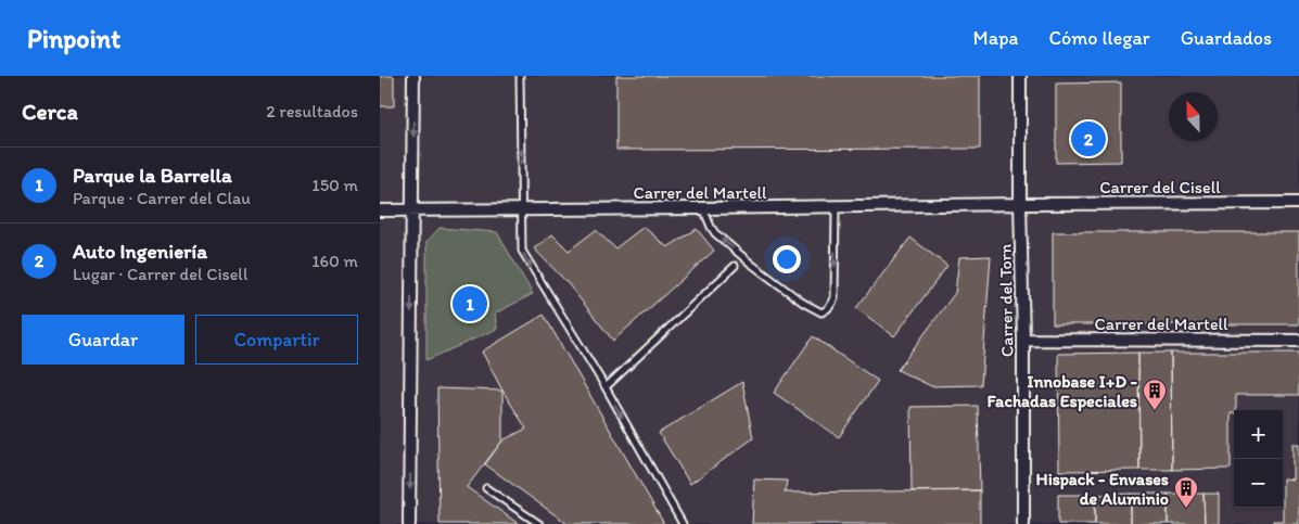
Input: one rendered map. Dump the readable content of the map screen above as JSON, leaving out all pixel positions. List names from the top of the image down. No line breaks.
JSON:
{"streets":{"street":["Carrer del Cisell","Carrer del Martell","Carrer del Torn"]},"crossings":[["Carrer del Cisell","Carrer del Martell"],["Carrer del Cisell","Carrer del Torn"],["Carrer del Martell","Carrer del Torn"]],"places":{"building":["Innobase I+D - Fachadas Especiales","Hispack - Envases de Aluminio"]},"north":"top","page":{"header":"Pinpoint","nav":["Mapa","Cómo llegar","Guardados"],"heading":["Cerca","2 resultados"],"pins":["2","1"],"list":[{"mark":"1","name":"Parque la Barrella","note":"Parque · Carrer del Clau","value":"150 m"},{"mark":"2","name":"Auto Ingeniería","note":"Lugar · Carrer del Cisell","value":"160 m"}],"buttons":["Guardar","Compartir"],"map_buttons":["+","−"]}}
